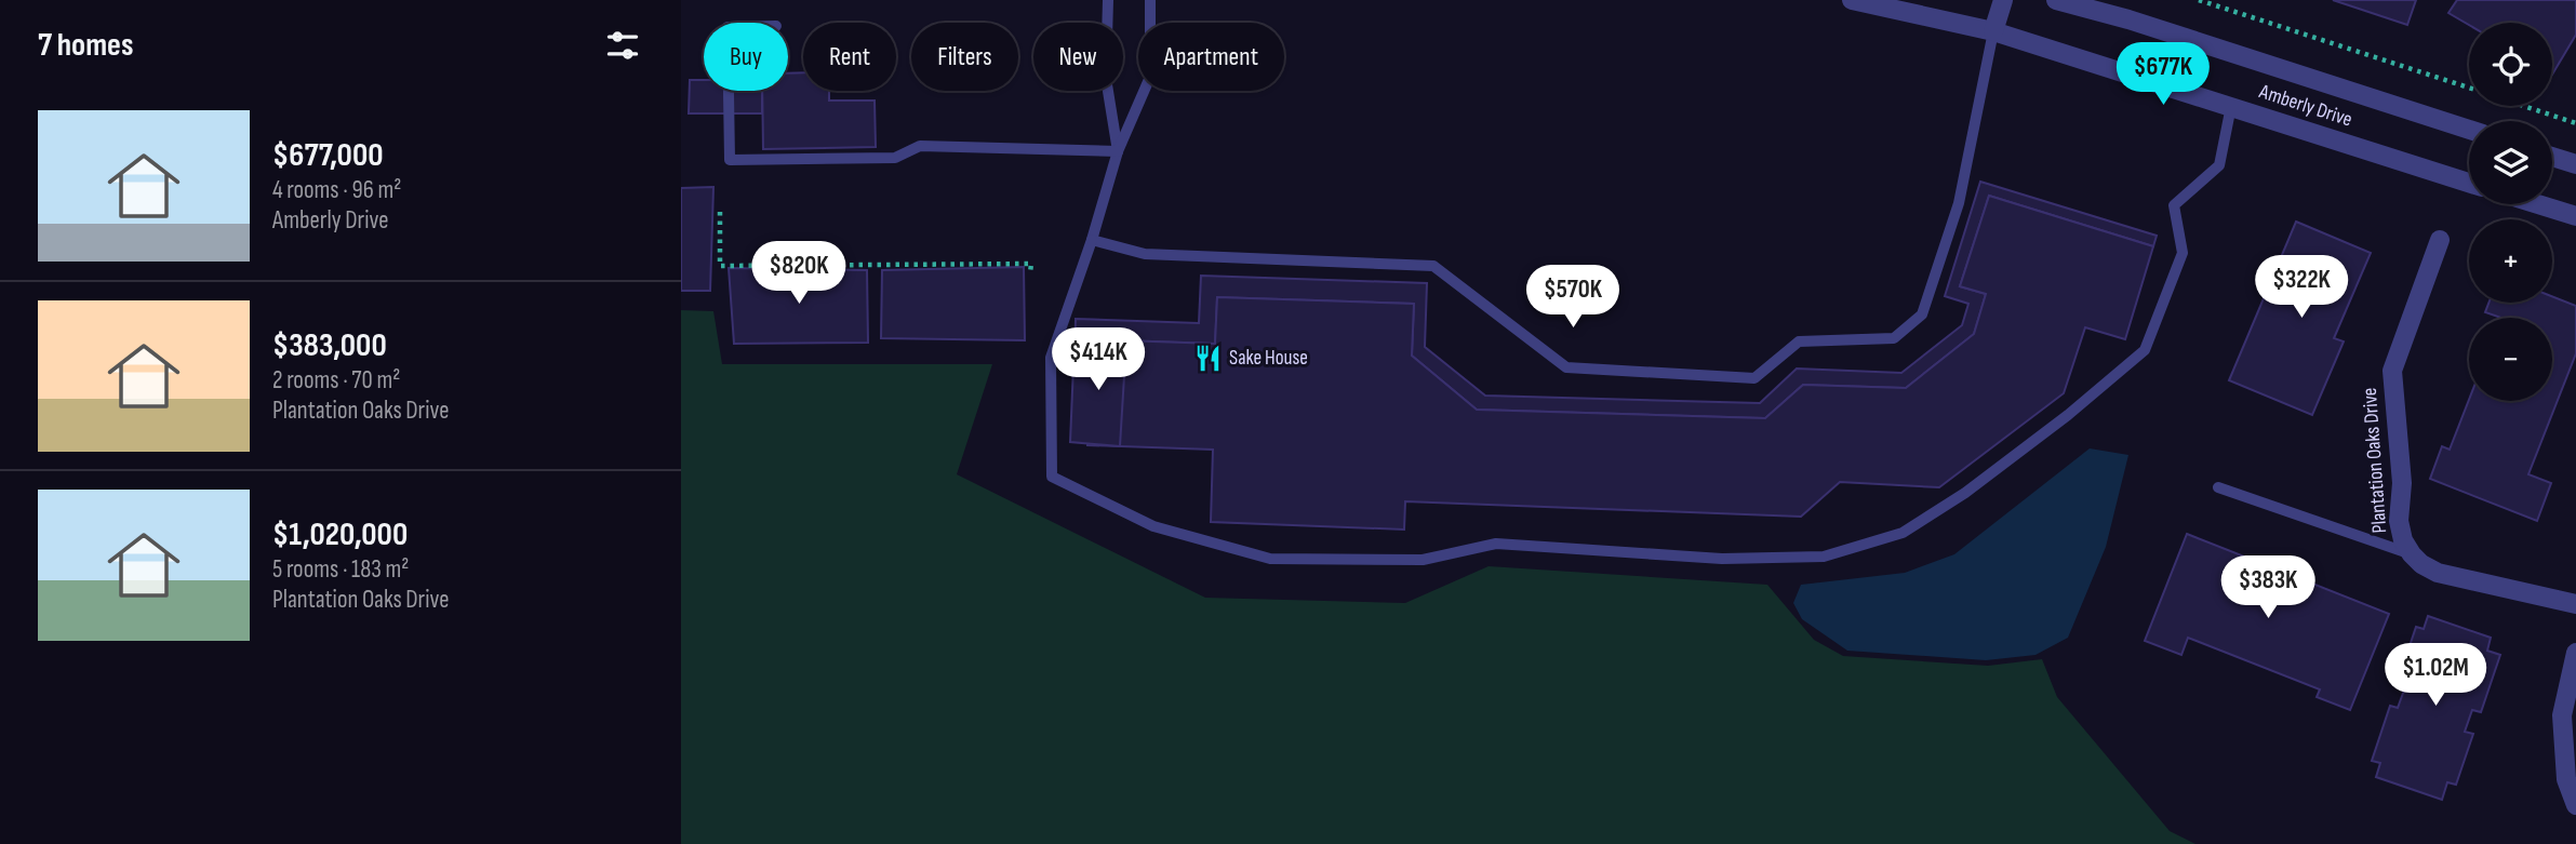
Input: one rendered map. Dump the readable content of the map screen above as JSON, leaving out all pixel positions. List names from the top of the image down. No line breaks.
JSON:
{"streets":{"street":["Amberly Drive","Plantation Oaks Drive"]},"places":{"restaurant":["Sake House"]},"page":{"heading":"7 homes","map_buttons":["+","−"],"chip":["Buy","Rent","Filters","New","Apartment"],"price":["$677K","$820K","$322K","$570K","$414K","$383K","$1.02M"],"list":[{"name":"$677,000","note":"4 rooms · 96 m² · Amberly Drive"},{"name":"$383,000","note":"2 rooms · 70 m² · Plantation Oaks Drive"},{"name":"$1,020,000","note":"5 rooms · 183 m² · Plantation Oaks Drive"}]}}
